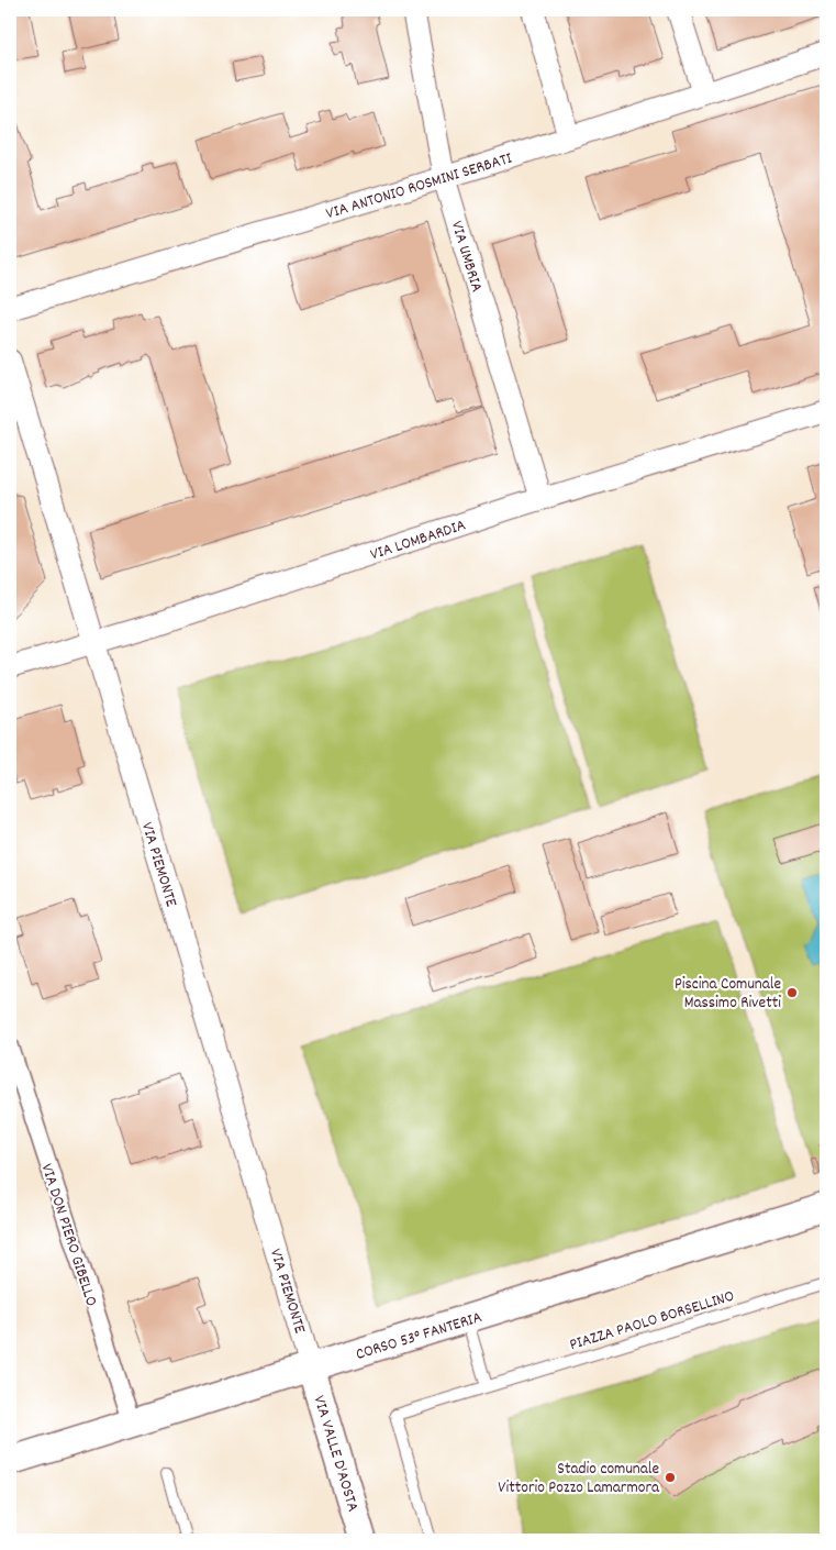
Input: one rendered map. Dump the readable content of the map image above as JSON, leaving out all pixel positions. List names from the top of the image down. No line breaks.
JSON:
{"streets":{"street":["VIA ANTONIO ROSMINI SERBATI","VIA UMBRIA","VIA LOMBARDIA","VIA PIEMONTE","VIA DON PIERO GIBELLO","CORSO 53° FANTERIA","VIA VALLE D'AOSTA"],"lane":["PIAZZA PAOLO BORSELLINO"]},"crossings":[["VIA ANTONIO ROSMINI SERBATI","VIA UMBRIA"],["VIA UMBRIA","VIA LOMBARDIA"],["VIA LOMBARDIA","VIA PIEMONTE"],["VIA PIEMONTE","CORSO 53° FANTERIA"],["VIA PIEMONTE","VIA VALLE D'AOSTA"],["VIA DON PIERO GIBELLO","CORSO 53° FANTERIA"],["CORSO 53° FANTERIA","VIA VALLE D'AOSTA"]],"places":["Piscina Comunale Massimo Rivetti","Stadio comunale Vittorio Pozzo Lamarmora"]}
